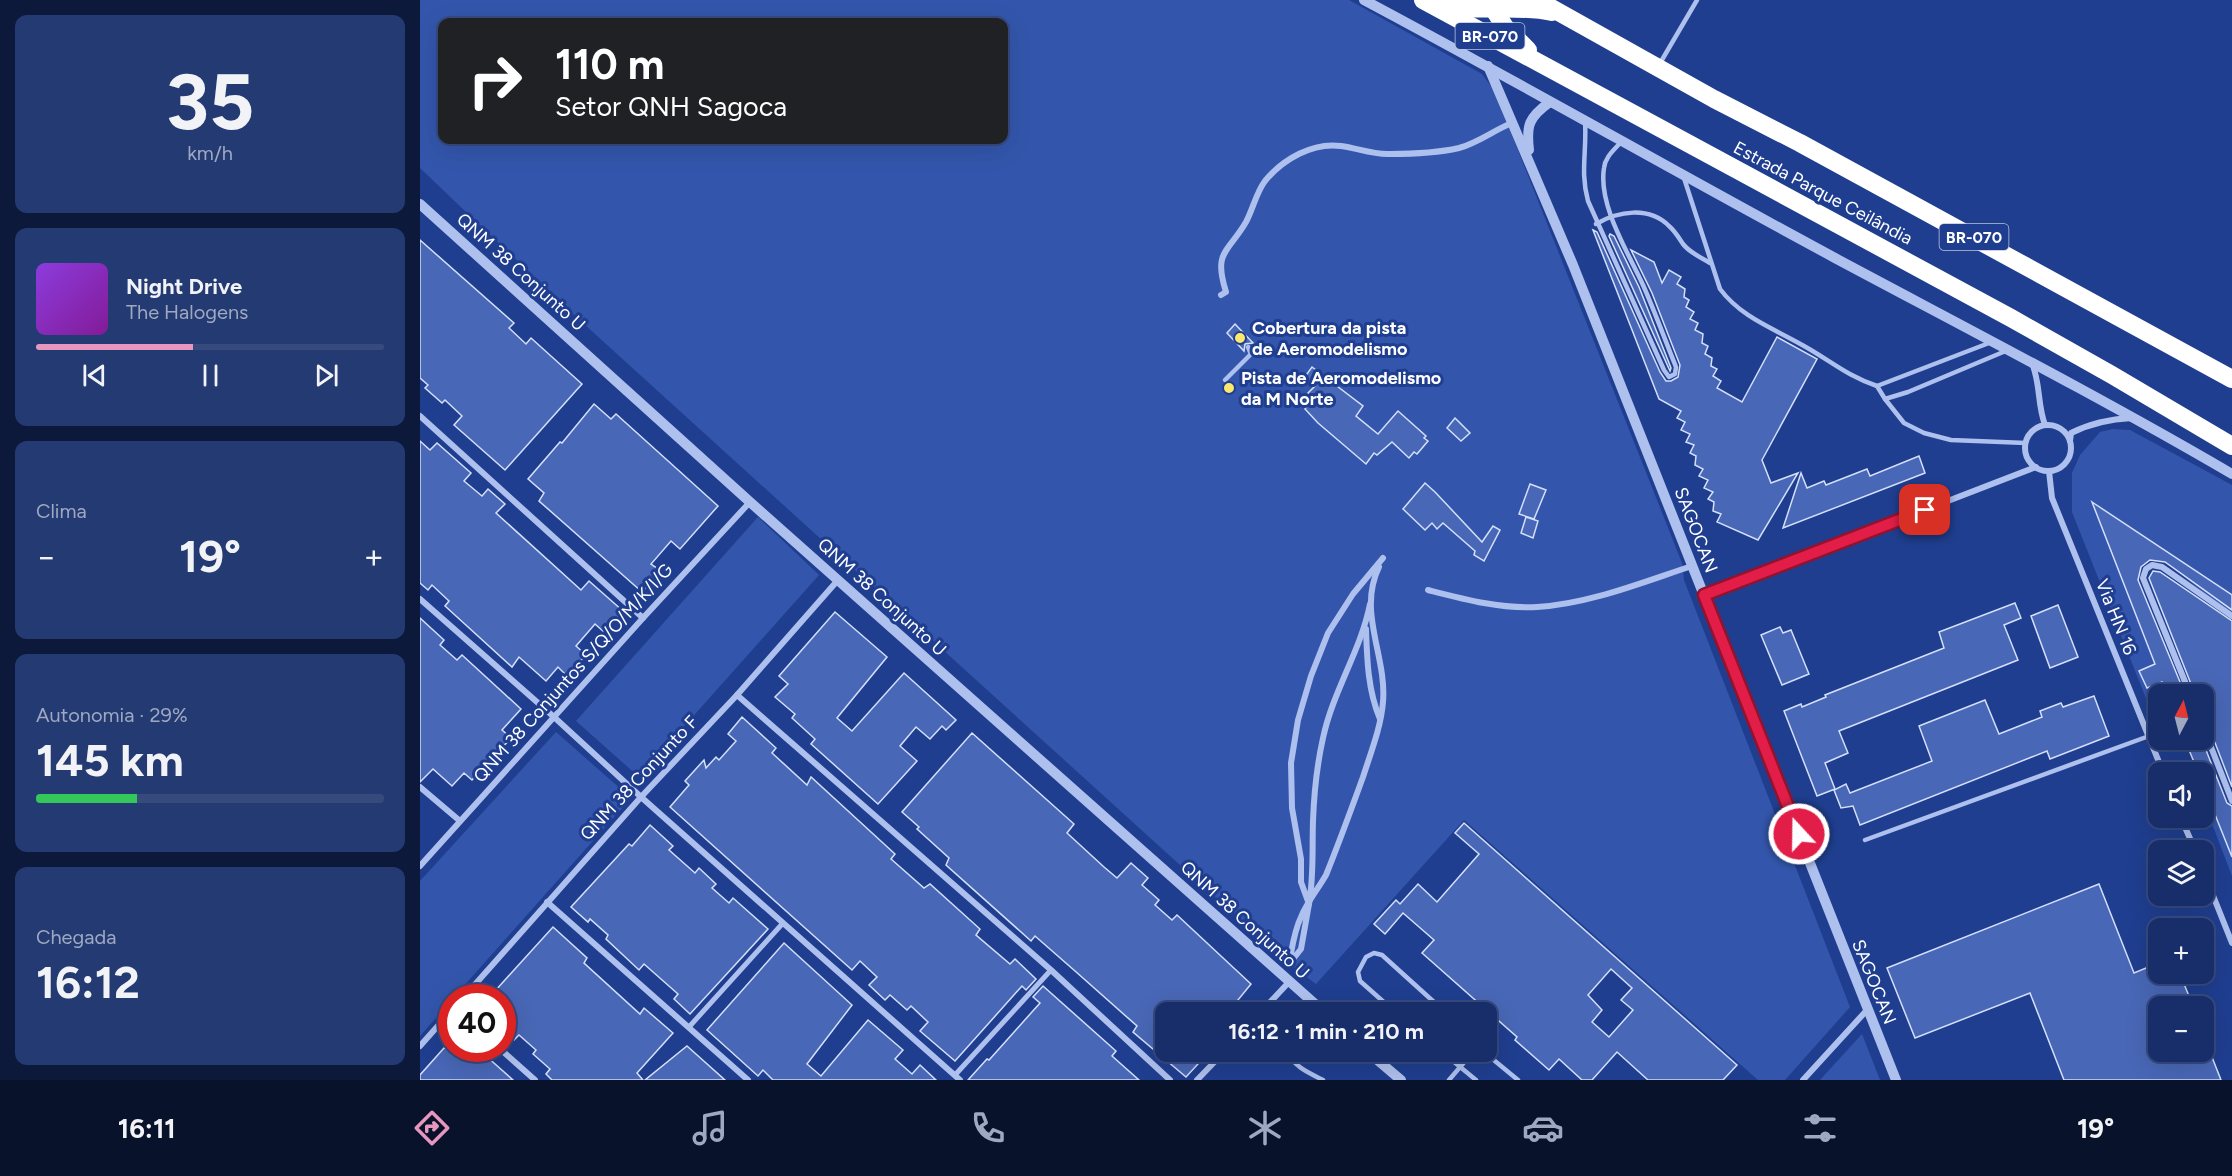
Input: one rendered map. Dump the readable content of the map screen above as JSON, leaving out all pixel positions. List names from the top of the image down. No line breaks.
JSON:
{"streets":{"highway":["BR-070","Estrada Parque Ceilândia"],"street":["QNM 38 Conjunto U","SAGOCAN","Via HN 16","QNM 38 Conjuntos S/Q/O/M/K/I/G","QNM 38 Conjunto F"]},"crossings":[["QNM 38 Conjunto U","QNM 38 Conjuntos S/Q/O/M/K/I/G"],["QNM 38 Conjunto U","QNM 38 Conjunto F"]],"places":["Cobertura da pista de Aeromodelismo","Pista de Aeromodelismo da M Norte"],"north":"top","page":{"tile":[["35","km/h"],"Clima",["Autonomia · 29%","145 km"],["Chegada","16:12"]],"turn":["110 m","Setor QNH Sagoca"],"song":["Night Drive","The Halogens"],"heat":["−","19°","+"],"map_buttons":["+","−"],"limit":"40","trip":"16:12 · 1 min · 210 m","tabs":["16:11","19°"]}}
